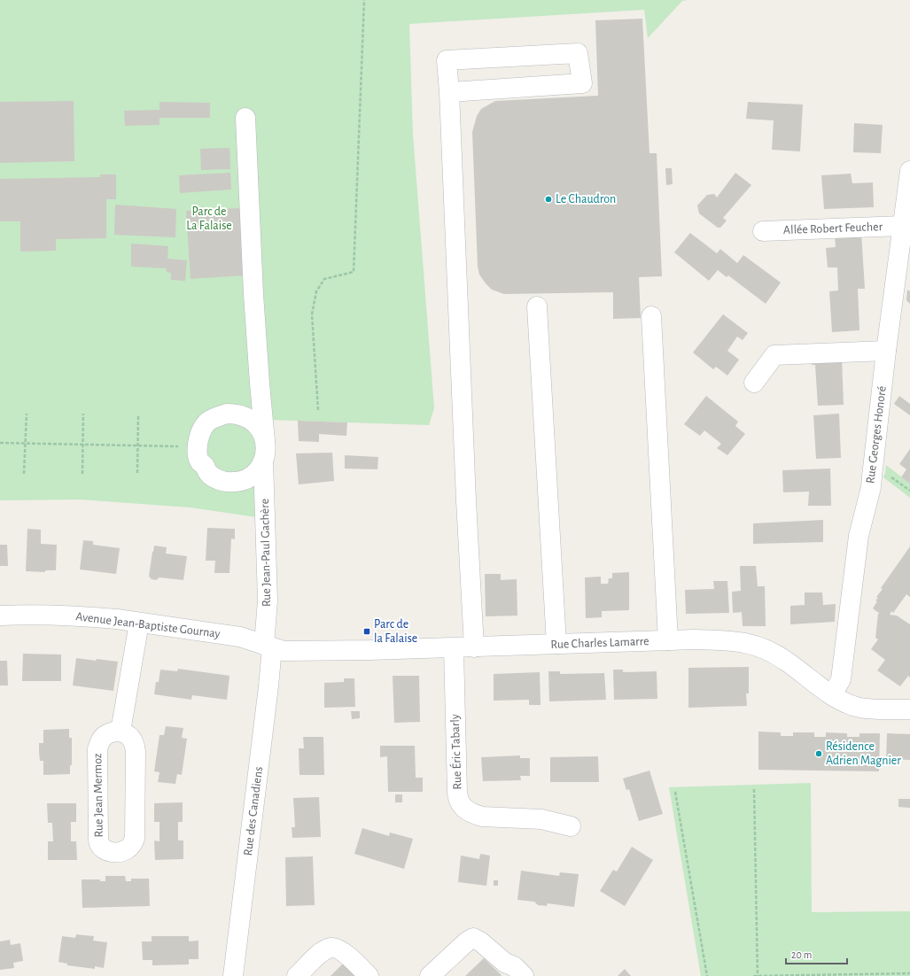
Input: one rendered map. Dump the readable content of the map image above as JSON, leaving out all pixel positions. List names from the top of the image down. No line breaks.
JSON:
{"streets":{"street":["Allée Robert Feucher","Rue Georges Honoré","Rue Jean-Paul Gachère","Avenue Jean-Baptiste Gournay","Rue Charles Lamarre","Rue Éric Tabarly","Rue Jean Mermoz","Rue des Canadiens"]},"crossings":[["Allée Robert Feucher","Rue Georges Honoré"],["Rue Georges Honoré","Rue Charles Lamarre"],["Rue Jean-Paul Gachère","Avenue Jean-Baptiste Gournay"],["Rue Jean-Paul Gachère","Rue Charles Lamarre"],["Rue Jean-Paul Gachère","Rue des Canadiens"],["Avenue Jean-Baptiste Gournay","Rue Charles Lamarre"],["Avenue Jean-Baptiste Gournay","Rue des Canadiens"],["Rue Charles Lamarre","Rue Éric Tabarly"],["Rue Charles Lamarre","Rue des Canadiens"]],"parks":["Parc de La Falaise"],"places":{"other":["Le Chaudron","Résidence Adrien Magnier"],"transit":["Parc de la Falaise"]},"scale_bar":"20 m"}
